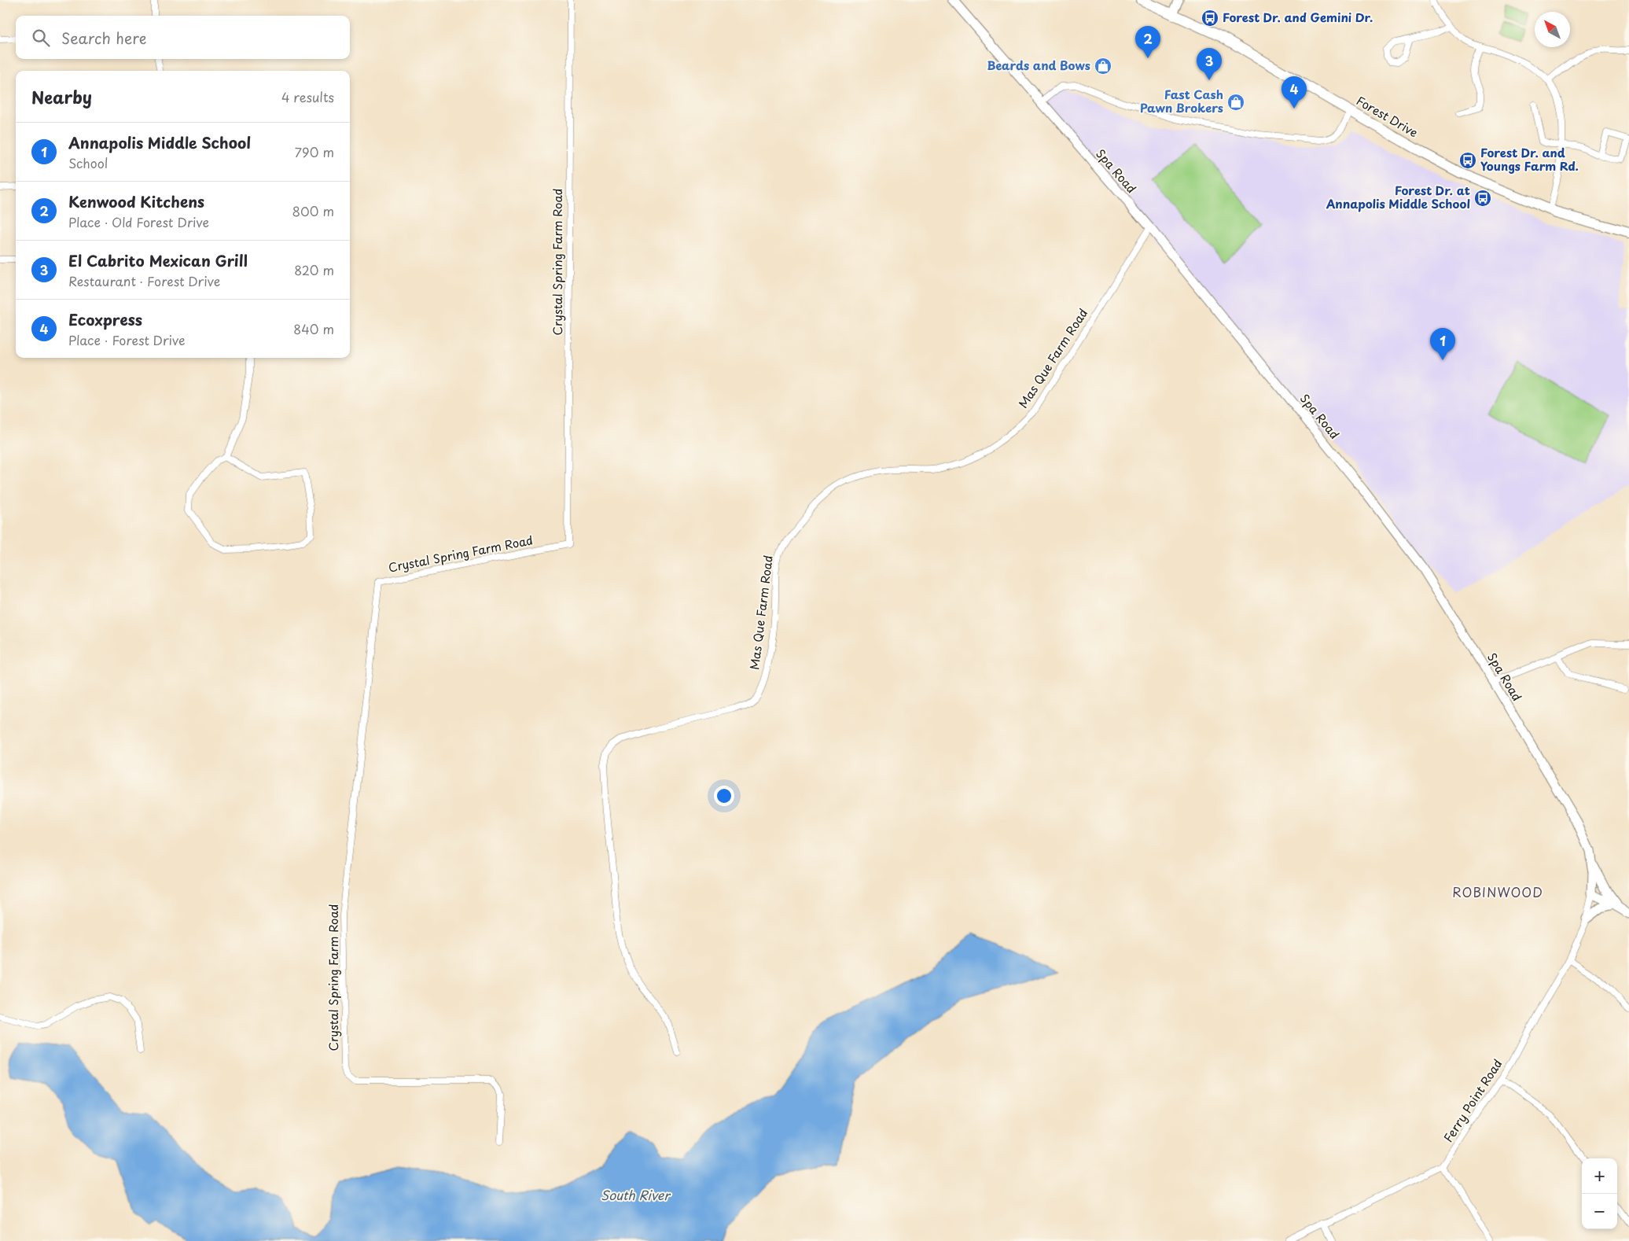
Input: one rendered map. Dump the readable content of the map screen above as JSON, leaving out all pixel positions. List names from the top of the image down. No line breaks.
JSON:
{"streets":{"main road":["Forest Drive"],"street":["Spa Road","Crystal Spring Farm Road","Mas Que Farm Road","Ferry Point Road"]},"crossings":[["Spa Road","Mas Que Farm Road"],["Spa Road","Ferry Point Road"]],"districts":["ROBINWOOD"],"water":["South River"],"places":{"bus stop":["Forest Dr. and Gemini Dr.","Forest Dr. and Youngs Farm Rd.","Forest Dr. at Annapolis Middle School"],"shop":["Beards and Bows","Fast Cash Pawn Brokers"]},"north":"top left","page":{"search":"Search here","pins":["2","3","4","1"],"heading":["Nearby","4 results"],"list":[{"mark":"1","name":"Annapolis Middle School","note":"School","value":"790 m"},{"mark":"2","name":"Kenwood Kitchens","note":"Place · Old Forest Drive","value":"800 m"},{"mark":"3","name":"El Cabrito Mexican Grill","note":"Restaurant · Forest Drive","value":"820 m"},{"mark":"4","name":"Ecoxpress","note":"Place · Forest Drive","value":"840 m"}],"map_buttons":["+","−"]}}
